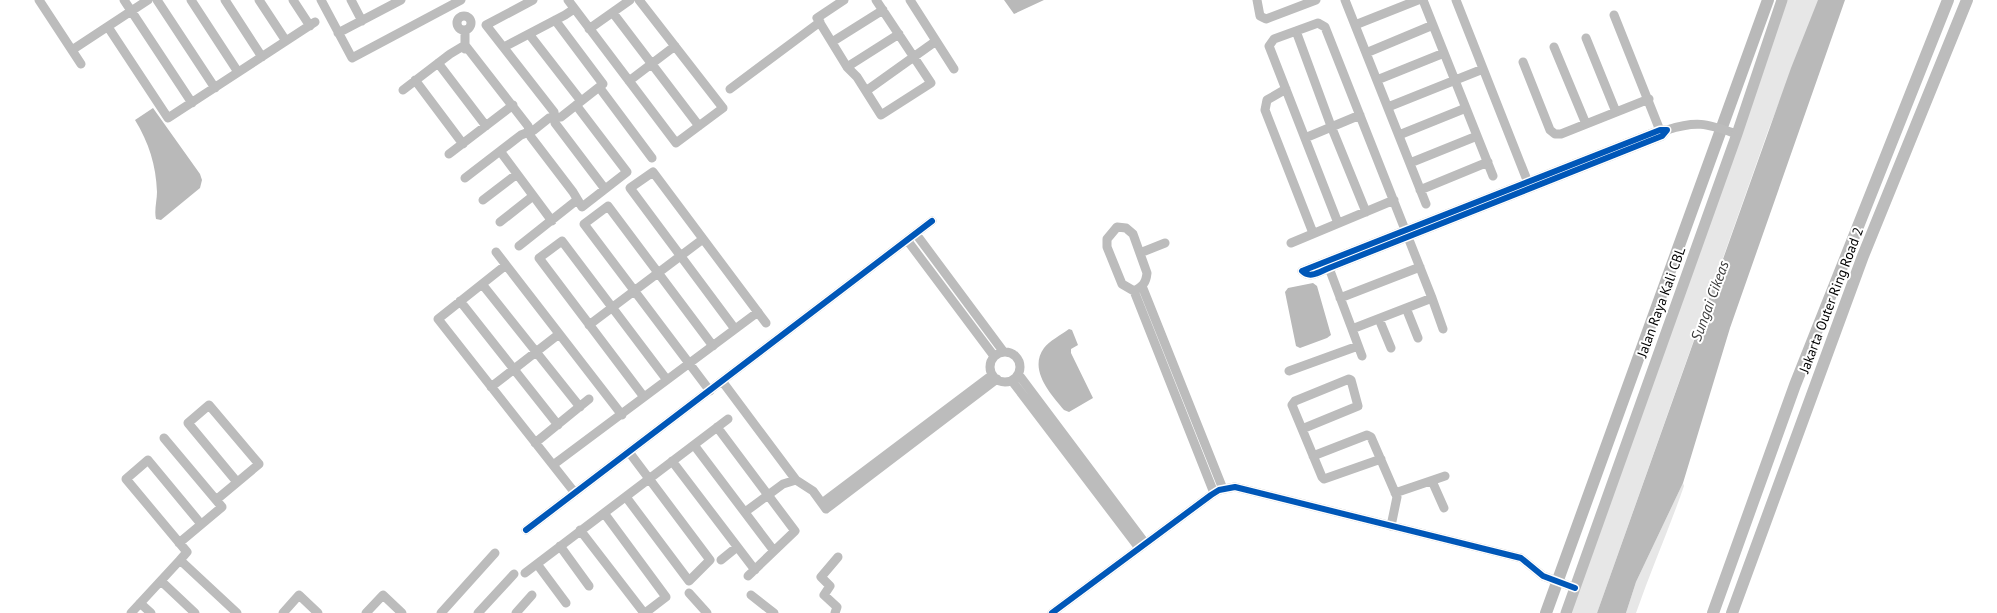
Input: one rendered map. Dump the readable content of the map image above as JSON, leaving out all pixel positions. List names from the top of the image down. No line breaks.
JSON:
{"streets":{"highway":["Jakarta Outer Ring Road 2"],"main road":["Jalan Raya Kali CBL"]},"water":["Sungai Cikeas"]}
